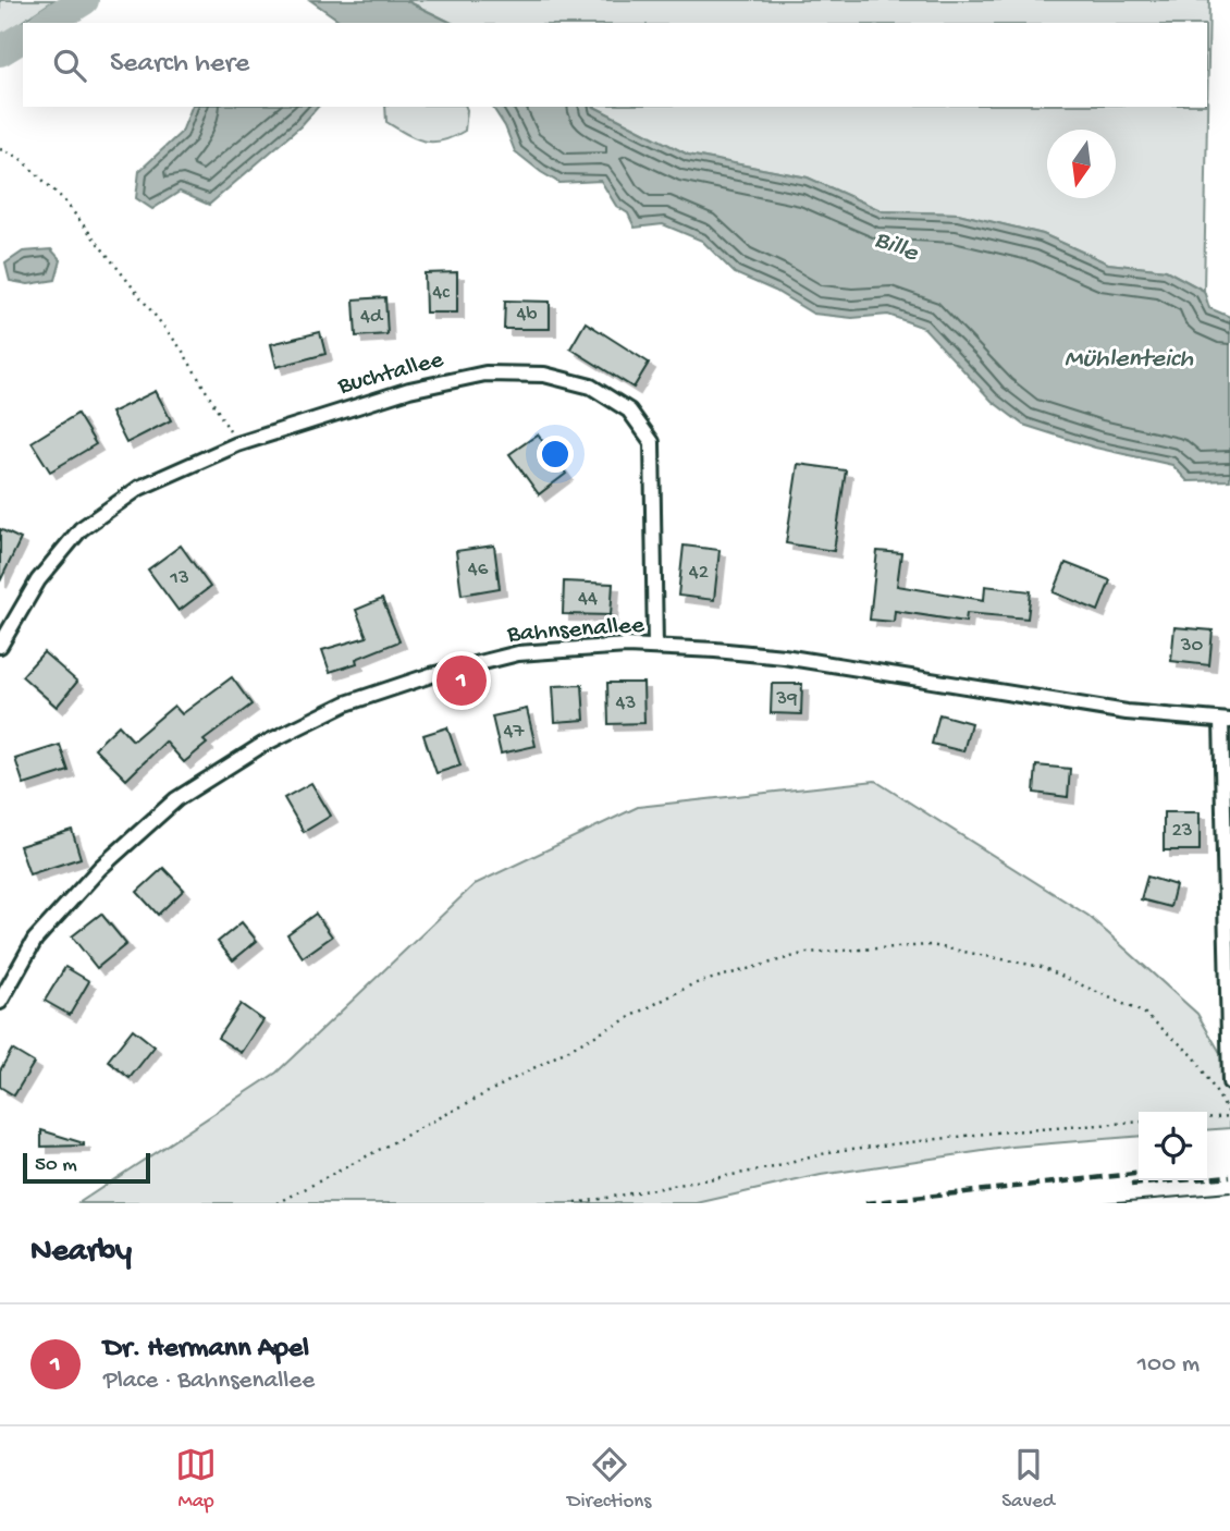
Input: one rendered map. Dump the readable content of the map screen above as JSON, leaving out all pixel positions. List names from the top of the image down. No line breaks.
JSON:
{"streets":{"street":["Buchtallee","Bahnsenallee"]},"crossings":[["Buchtallee","Bahnsenallee"]],"water":["Bille","Mühlenteich"],"house_numbers":["4c","4b","4d","46","42","13","44","30","39","43","47","23"],"scale_bar":"50 m","north":"bottom","page":{"search":"Search here","pins":"1","scale":"50 m","heading":"Nearby","list":[{"mark":"1","name":"Dr. Hermann Apel","note":"Place · Bahnsenallee","value":"100 m"}],"nav":["Map","Directions","Saved"]}}
